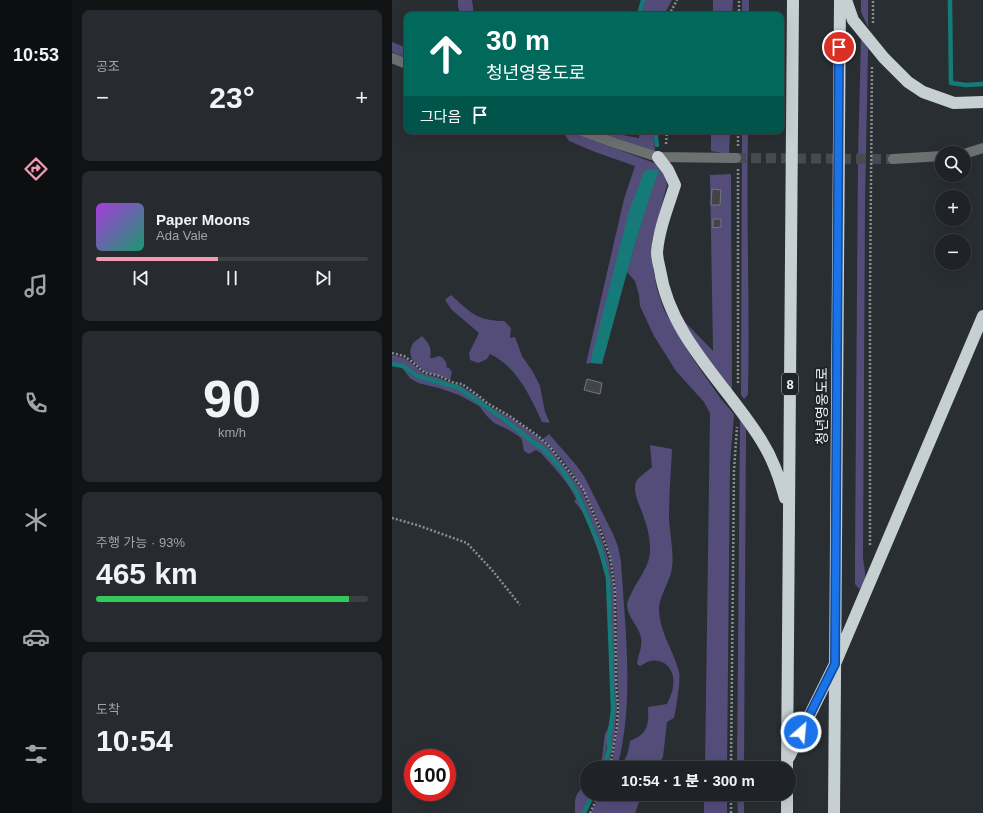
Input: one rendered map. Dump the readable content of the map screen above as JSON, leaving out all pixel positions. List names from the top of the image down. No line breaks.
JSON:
{"streets":{"highway":["8","청년영웅도로"]},"page":{"tabs":"10:53","tile":["공조",["90","km/h"],["주행 가능 · 93%","465 km"],["도착","10:54"]],"turn":["30 m","청년영웅도로"],"heat":["−","23°","+"],"then":"그다음","map_buttons":["+","−"],"song":["Paper Moons","Ada Vale"],"limit":"100","trip":"10:54 · 1 분 · 300 m"}}
